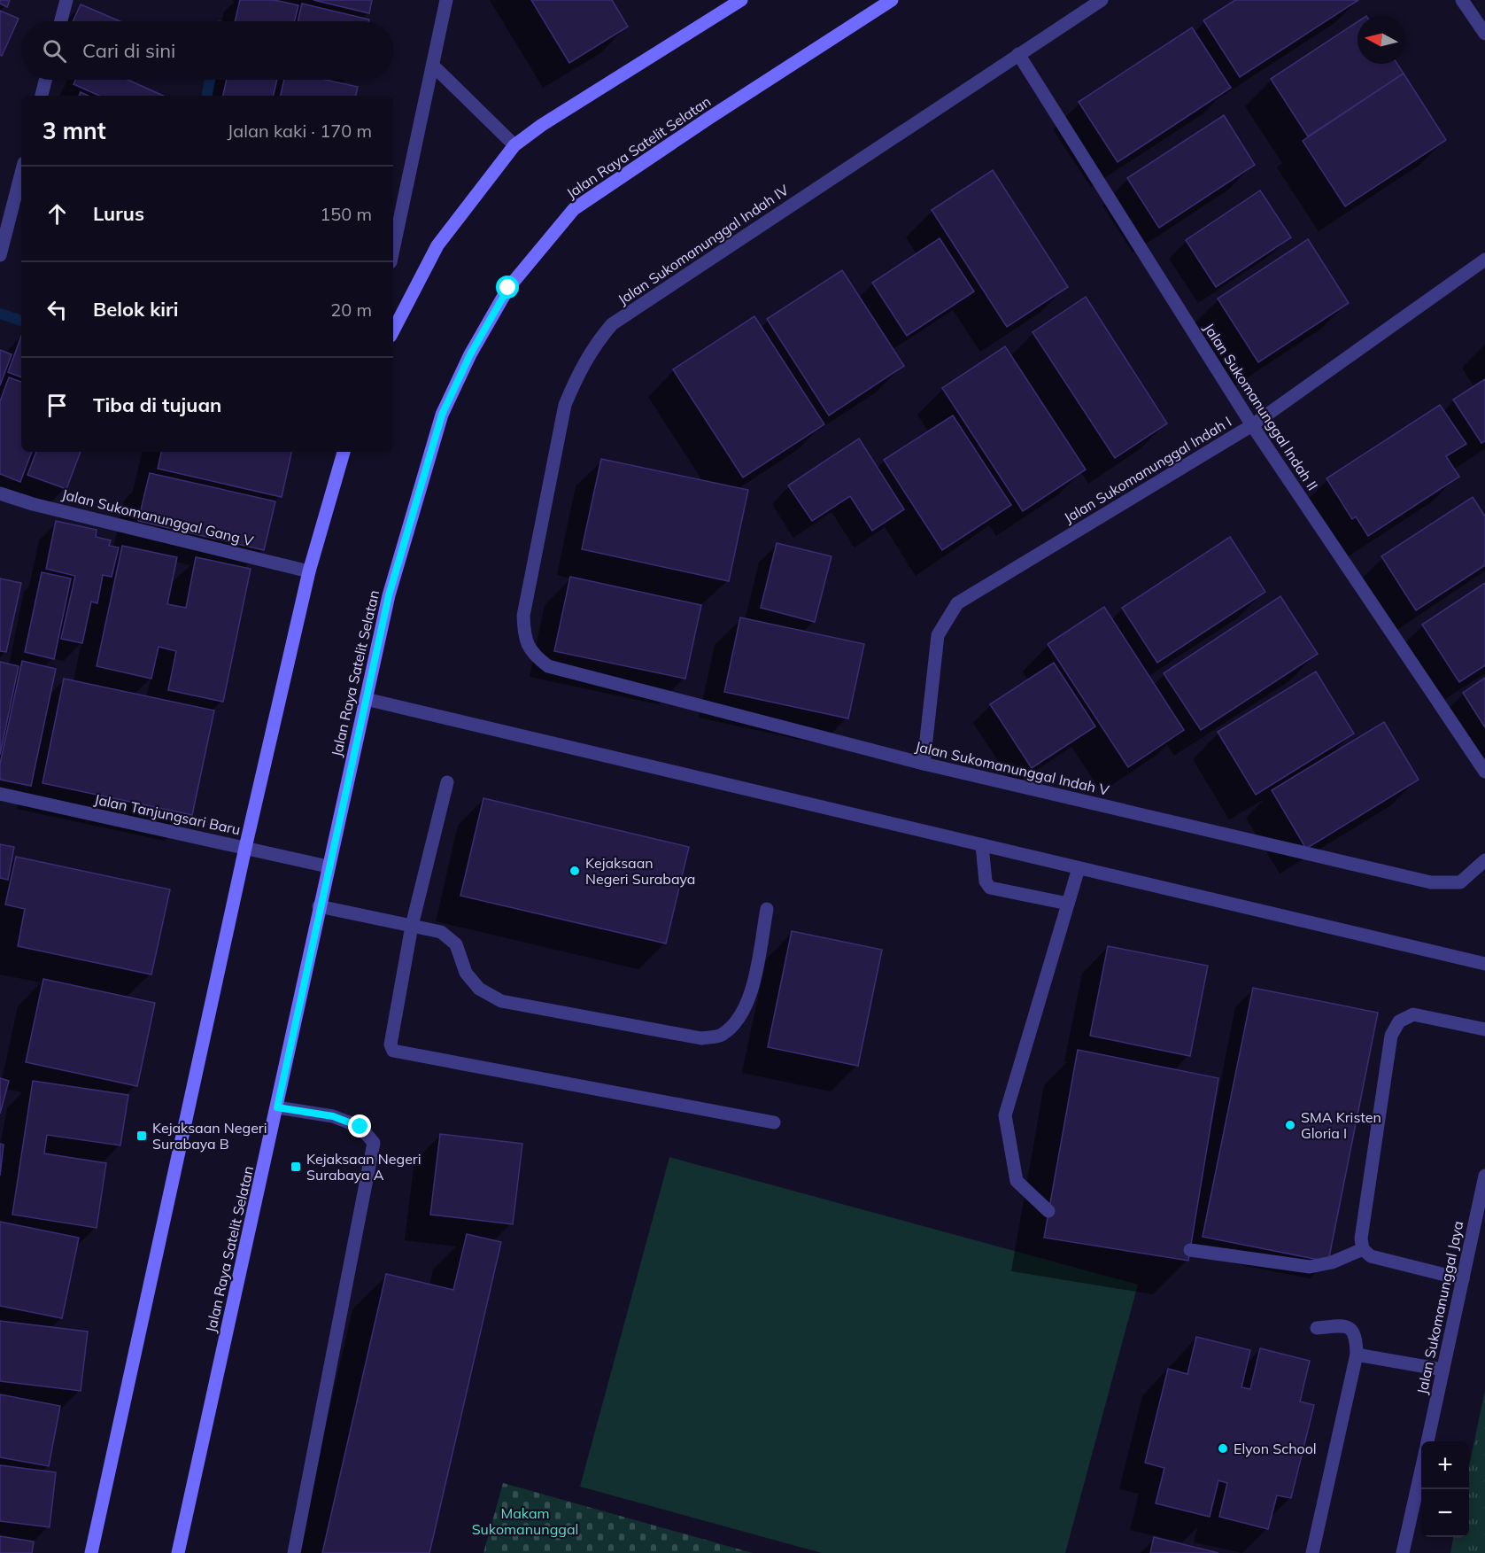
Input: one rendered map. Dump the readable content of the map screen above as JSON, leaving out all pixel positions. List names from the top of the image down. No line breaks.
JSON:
{"streets":{"main road":["Jalan Raya Satelit Selatan"],"street":["Jalan Sukomanunggal Indah IV","Jalan Sukomanunggal Indah II","Jalan Sukomanunggal Indah I","Jalan Sukomanunggal Gang V","Jalan Sukomanunggal Indah V","Jalan Tanjungsari Baru","Jalan Sukomanunggal Jaya"]},"crossings":[["Jalan Raya Satelit Selatan","Jalan Tanjungsari Baru"],["Jalan Sukomanunggal Indah IV","Jalan Sukomanunggal Indah II"],["Jalan Sukomanunggal Indah IV","Jalan Sukomanunggal Indah V"],["Jalan Sukomanunggal Indah II","Jalan Sukomanunggal Indah I"],["Jalan Sukomanunggal Indah I","Jalan Sukomanunggal Indah V"]],"parks":["Makam Sukomanunggal"],"places":{"other":["Kejaksaan Negeri Surabaya","SMA Kristen Gloria I","Elyon School"],"transit":["Kejaksaan Negeri Surabaya B","Kejaksaan Negeri Surabaya A"]},"north":"left","page":{"search":"Cari di sini","heading":["3 mnt","Jalan kaki · 170 m"],"list":[["Lurus","150 m"],["Belok kiri","20 m"],"Tiba di tujuan"],"map_buttons":["+","−"]}}
